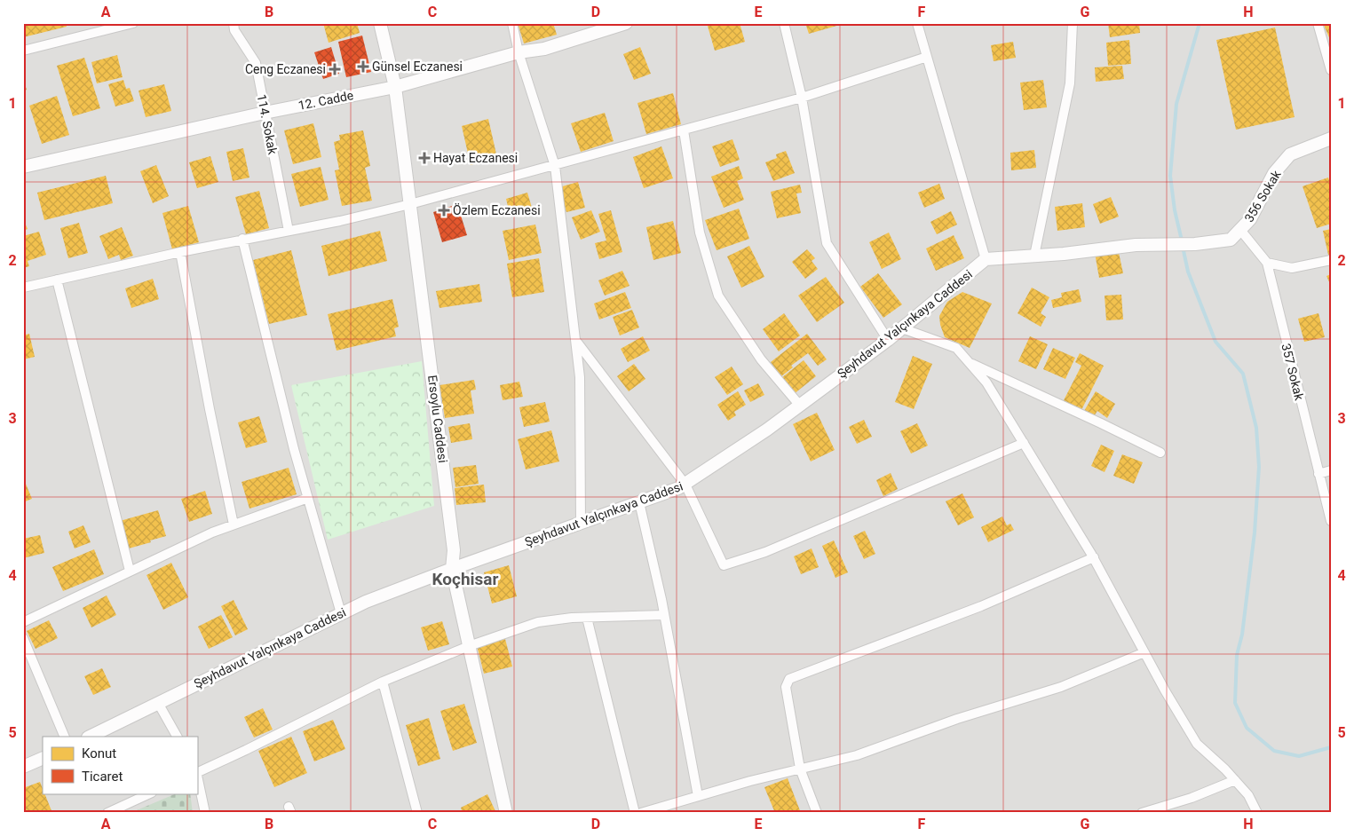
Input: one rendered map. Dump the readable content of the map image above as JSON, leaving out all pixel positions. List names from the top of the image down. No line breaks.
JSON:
{"streets":{"street":["12. Cadde","114. Sokak","356 Sokak","Şeyhdavut Yalçınkaya Caddesi","357 Sokak","Ersoylu Caddesi"]},"crossings":[["12. Cadde","114. Sokak"],["12. Cadde","Ersoylu Caddesi"],["356 Sokak","357 Sokak"],["Şeyhdavut Yalçınkaya Caddesi","Ersoylu Caddesi"]],"districts":["Koçhisar"],"places":{"health":["Günsel Eczanesi","Ceng Eczanesi","Hayat Eczanesi","Özlem Eczanesi"]},"legend":["Konut","Ticaret"],"grid":{"columns":["A","B","C","D","E","F","G","H"],"rows":["1","2","3","4","5"]}}
